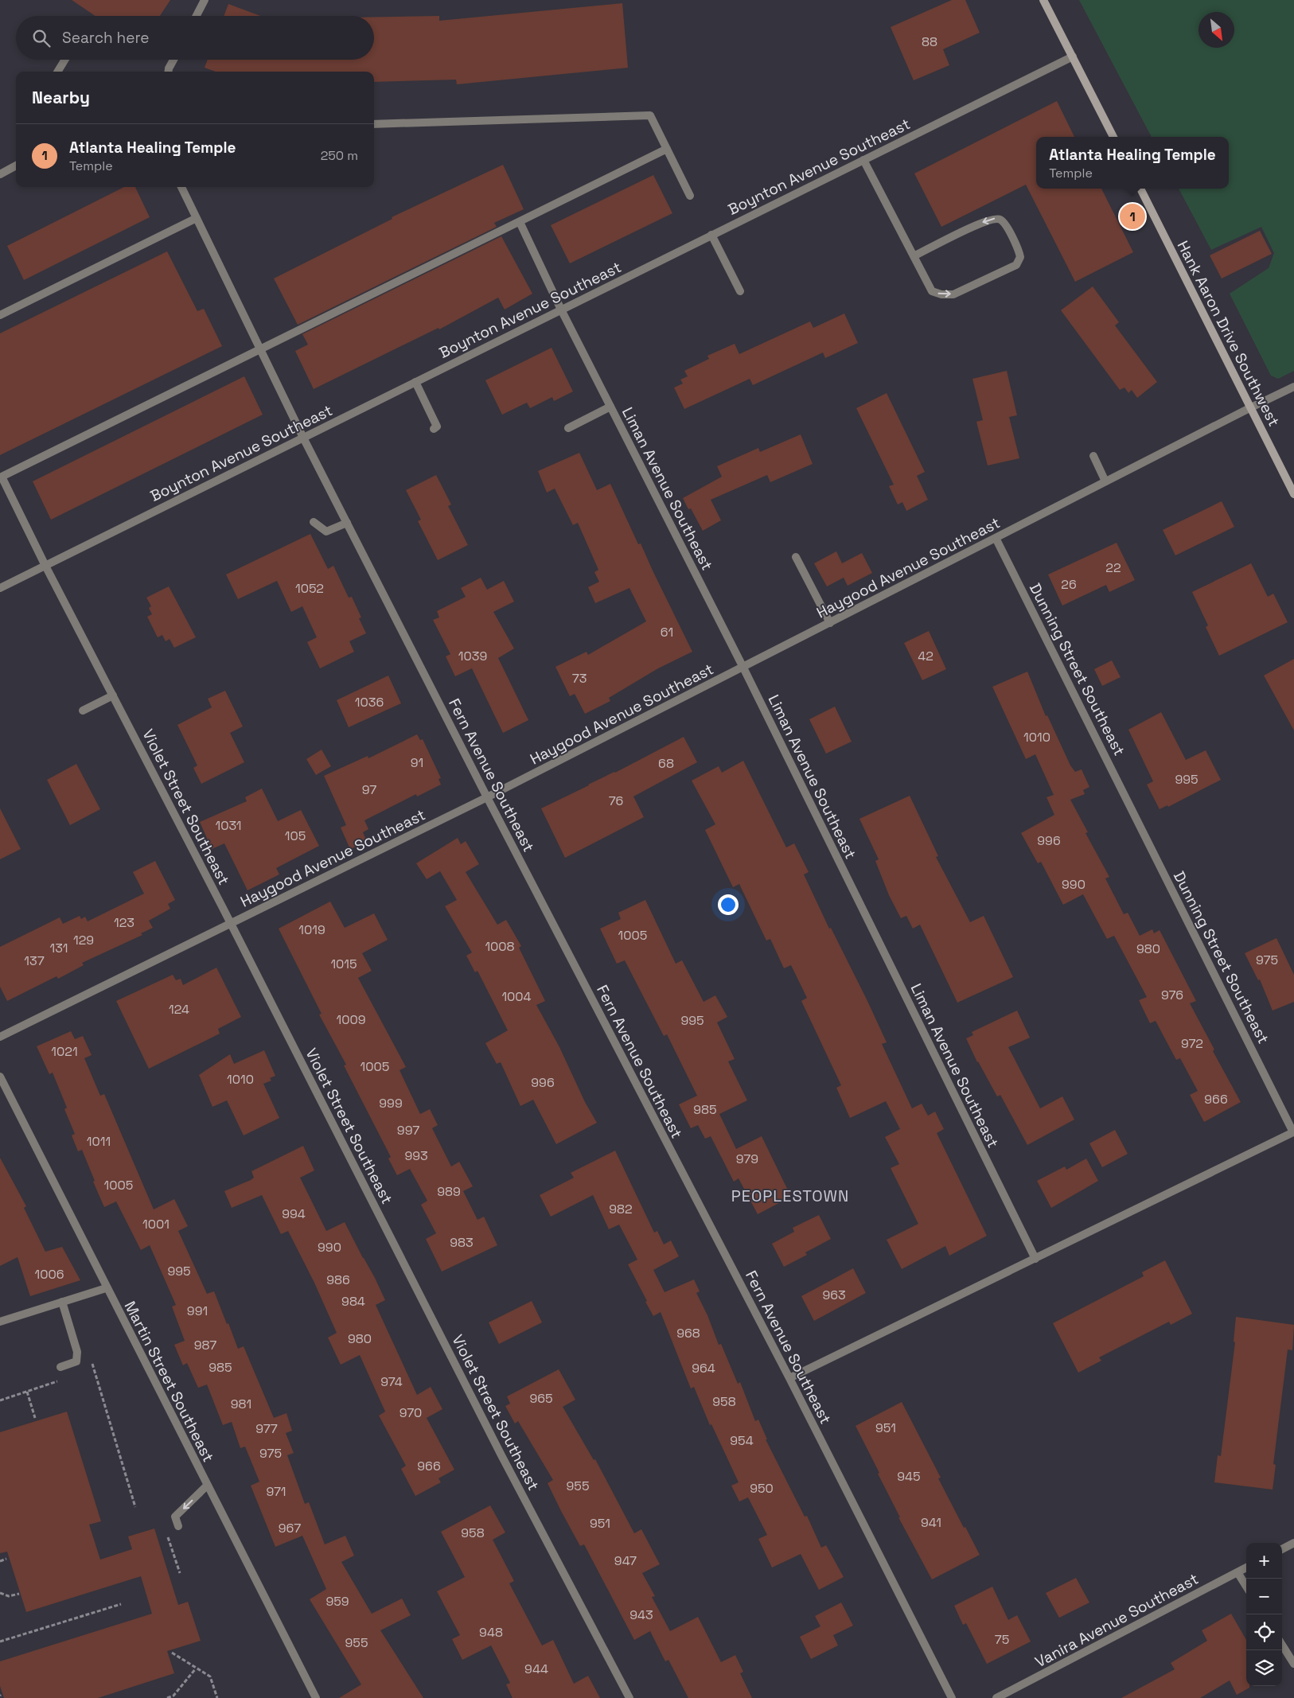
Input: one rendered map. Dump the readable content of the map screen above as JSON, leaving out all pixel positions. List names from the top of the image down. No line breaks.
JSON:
{"streets":{"main road":["Hank Aaron Drive Southwest"],"street":["Boynton Avenue Southeast","Liman Avenue Southeast","Haygood Avenue Southeast","Dunning Street Southeast","Fern Avenue Southeast","Violet Street Southeast","Martin Street Southeast","Vanira Avenue Southeast"]},"crossings":[["Boynton Avenue Southeast","Liman Avenue Southeast"],["Boynton Avenue Southeast","Fern Avenue Southeast"],["Boynton Avenue Southeast","Violet Street Southeast"],["Hank Aaron Drive Southwest","Haygood Avenue Southeast"],["Liman Avenue Southeast","Haygood Avenue Southeast"],["Liman Avenue Southeast","Dunning Street Southeast"],["Haygood Avenue Southeast","Dunning Street Southeast"],["Haygood Avenue Southeast","Fern Avenue Southeast"],["Haygood Avenue Southeast","Violet Street Southeast"]],"districts":["PEOPLESTOWN"],"house_numbers":["88","22","26","1052","61","1039","42","73","1036","1010","91","68","995","97","76","1031","105","996","990","123","1019","1005","129","1008","131","980","975","137","1015","976","1004","124","1009","995","972","1021","1005","1010","996","966","999","985","997","1011","993","979","1005","989","982","994","1001","983","990","995","1006","986","963","984","991","968","980","987","985","964","974","965","958","981","970","951","977","954","975","966","945","955","950","971","941","951","967","958","947","959","943","948","75","955","944"],"north":"bottom right","page":{"search":"Search here","heading":"Nearby","list":[{"mark":"1","name":"Atlanta Healing Temple","note":"Temple","value":"250 m"}],"popup":["Atlanta Healing Temple","Temple"],"pins":"1","map_buttons":["+","−"]}}
